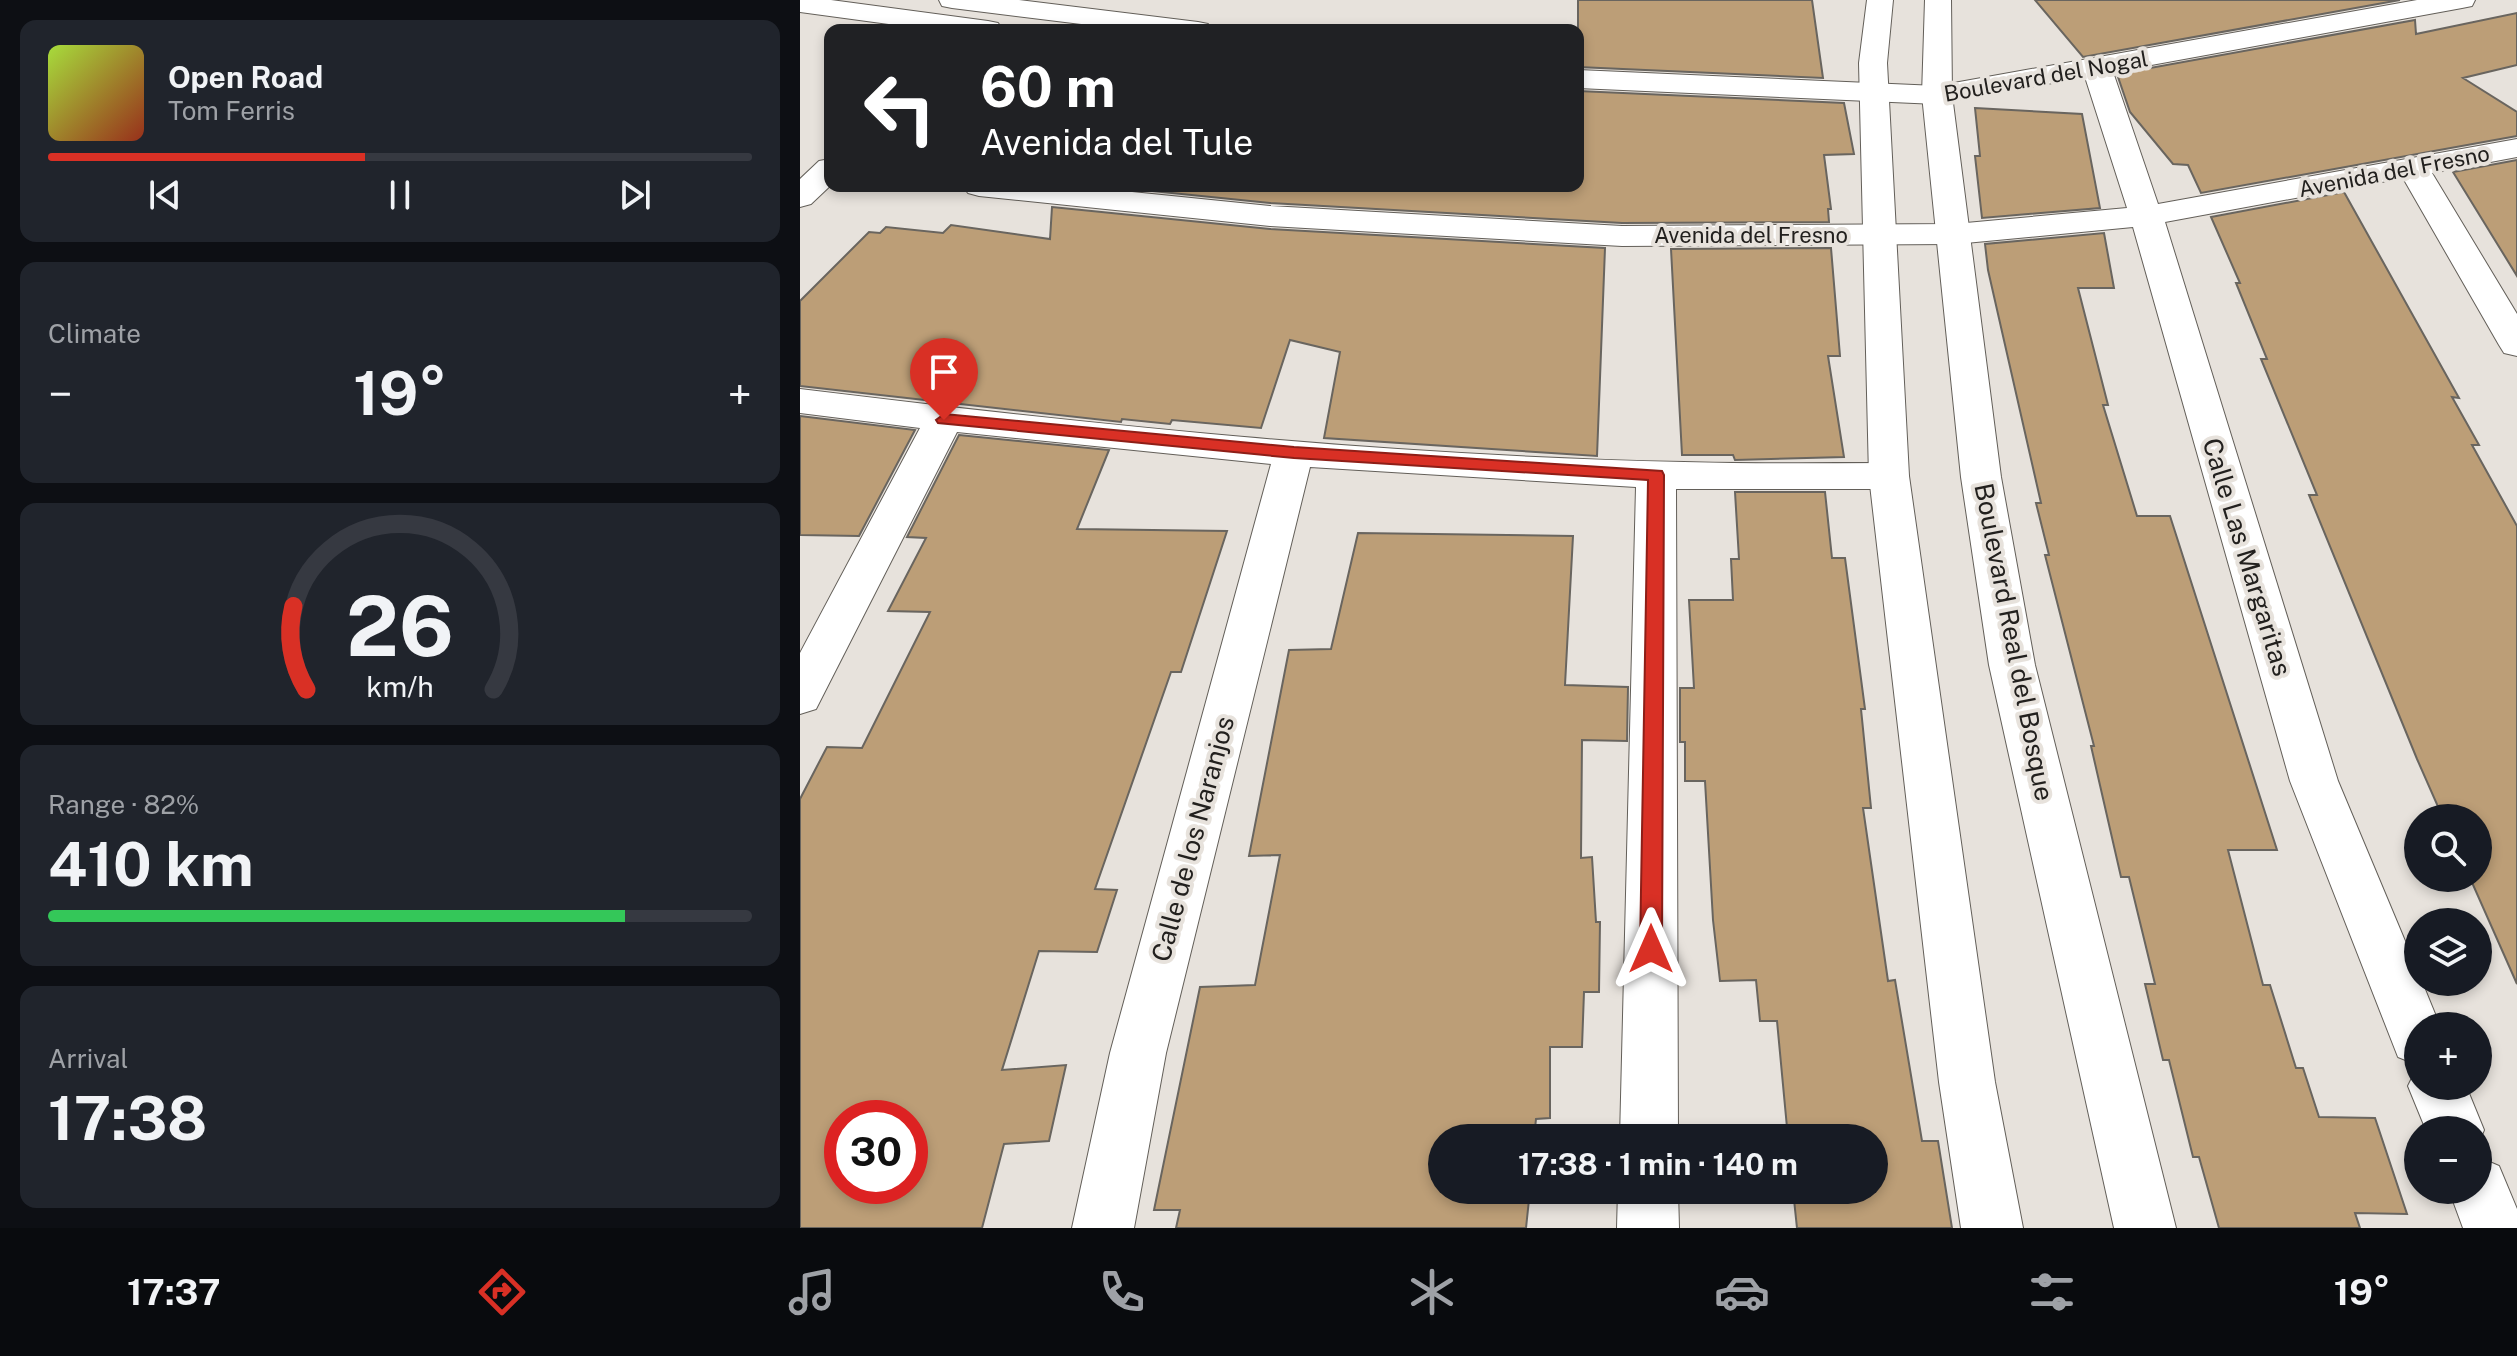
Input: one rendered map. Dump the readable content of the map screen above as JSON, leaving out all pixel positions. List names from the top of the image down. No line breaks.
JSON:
{"streets":{"street":["Boulevard del Nogal","Avenida del Fresno","Calle Las Margaritas","Boulevard Real del Bosque","Calle de los Naranjos"]},"crossings":[["Boulevard del Nogal","Calle Las Margaritas"],["Boulevard del Nogal","Boulevard Real del Bosque"],["Avenida del Fresno","Calle Las Margaritas"],["Avenida del Fresno","Boulevard Real del Bosque"]],"page":{"turn":["60 m","Avenida del Tule"],"song":["Open Road","Tom Ferris"],"tile":["Climate",["Range · 82%","410 km"],["Arrival","17:38"]],"heat":["−","19°","+"],"map_buttons":["+","−"],"limit":"30","trip":"17:38 · 1 min · 140 m","tabs":["17:37","19°"],"gauge":["26","km/h"]}}
